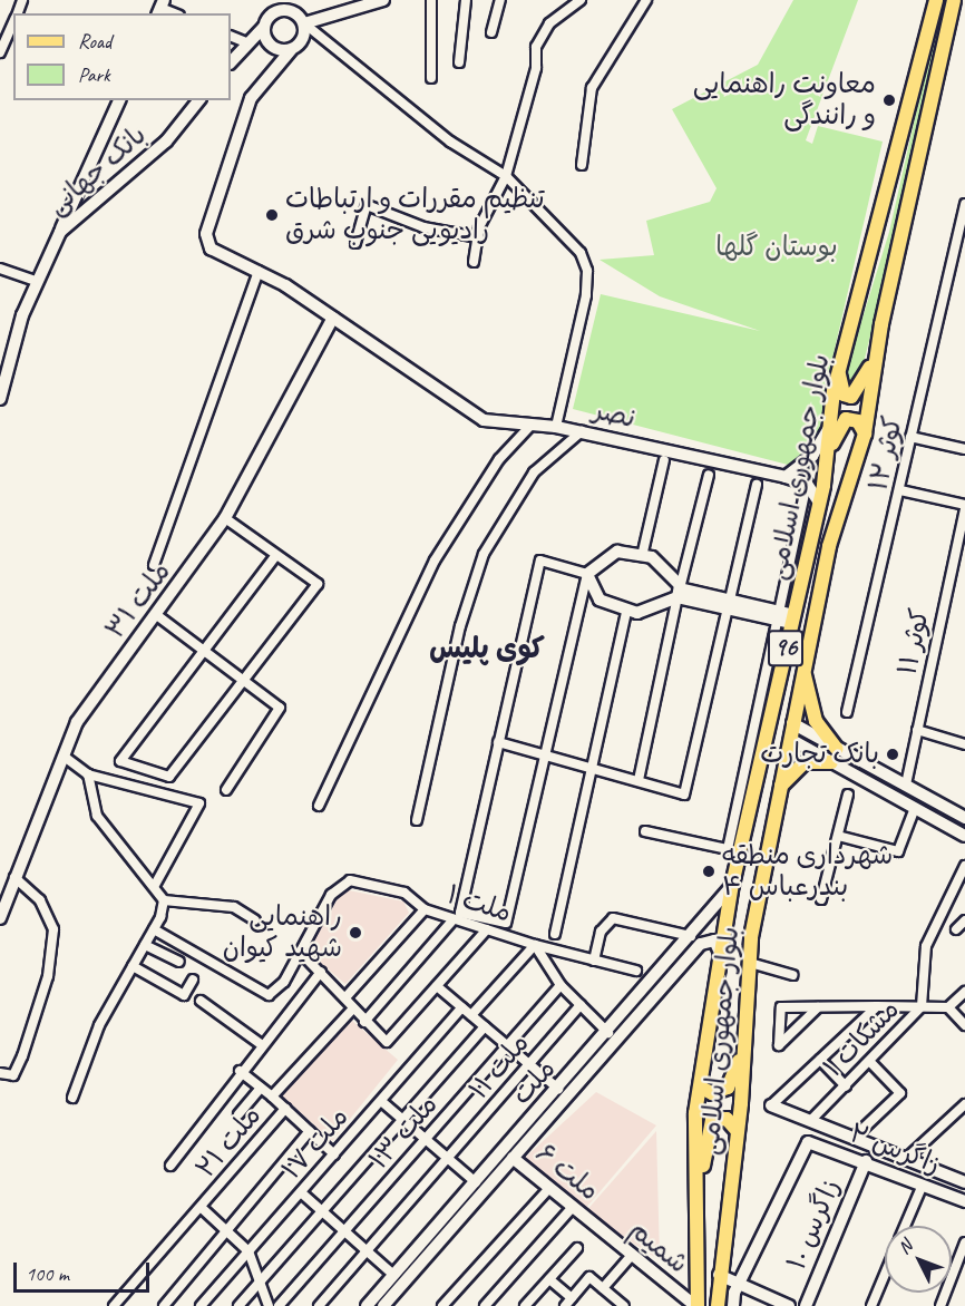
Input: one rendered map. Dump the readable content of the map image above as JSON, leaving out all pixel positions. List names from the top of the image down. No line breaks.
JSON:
{"streets":{"main road":["بلوار جمهوری اسلامی","96"],"street":["بانک جهانی","نصر","کوثر ۱۲","ملت ۳۱","کوثر ۱۱","ملت ۱","مشکات ۱","ملت ۱۱","ملت","ملت ۱۳","ملت ۲۱","ملت ۱۷","زاگرس ۲","ملت ۶","زاگرس ۱۰","شمیم"]},"crossings":[["نصر","ملت ۳۱"],["بلوار جمهوری اسلامی","ملت"],["بلوار جمهوری اسلامی","شمیم"],["ملت","ملت ۶"],["زاگرس ۲","زاگرس ۱۰"],["ملت ۶","شمیم"]],"districts":["کوی پلیس"],"parks":["بوستان گلها"],"places":["معاونت راهنمایی و رانندگی","تنظیم مقررات و ارتباطات رادیویی جنوب شرق","بانک تجارت","شهرداری منطقه ۴ بندرعباس","راهنمایی شهید کیوان"],"legend":["Road","Park"],"scale_bar":"100 m","north":"top left"}
